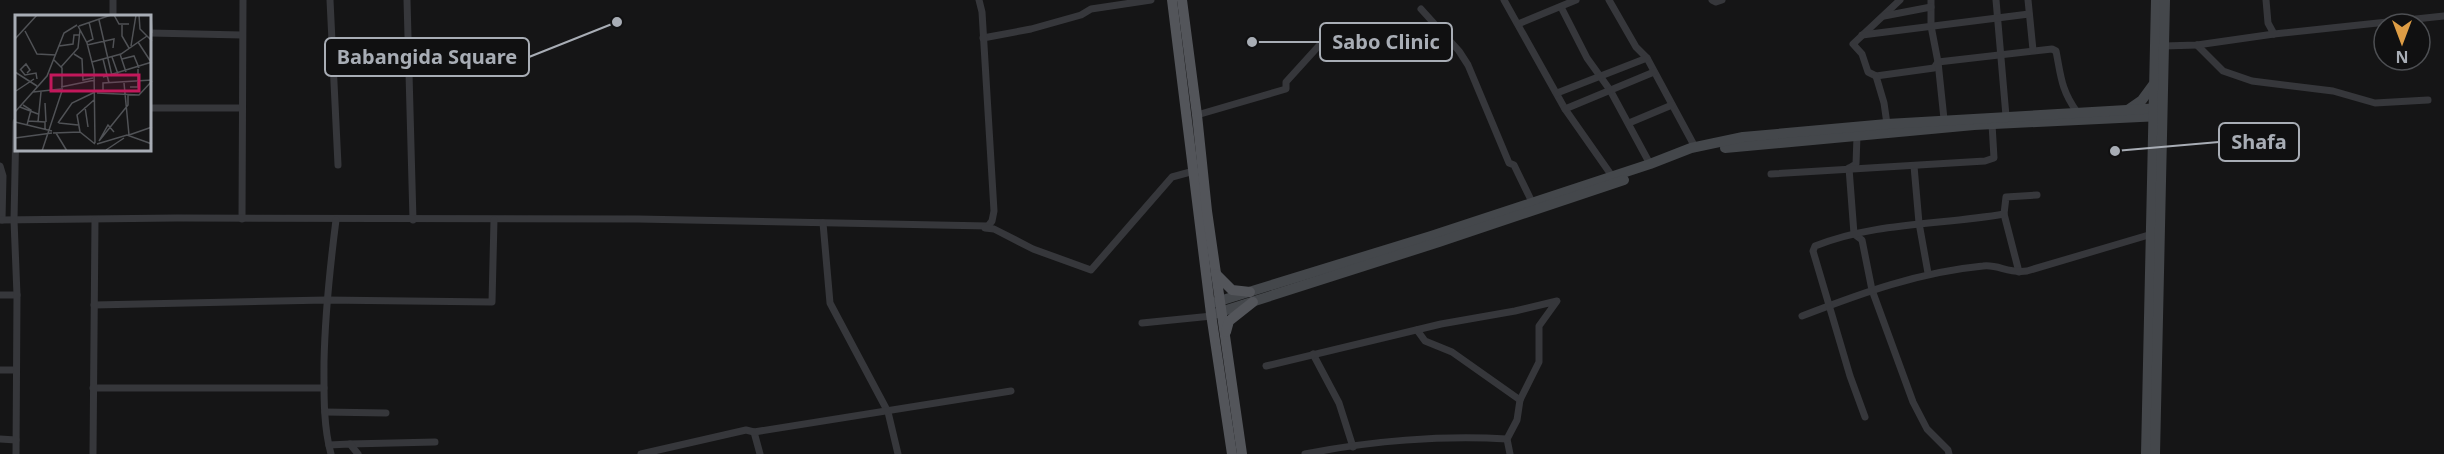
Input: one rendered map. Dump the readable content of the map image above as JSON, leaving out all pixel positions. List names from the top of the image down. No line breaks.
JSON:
{"places":["Babangida Square","Sabo Clinic","Shafa"],"north":"bottom"}
